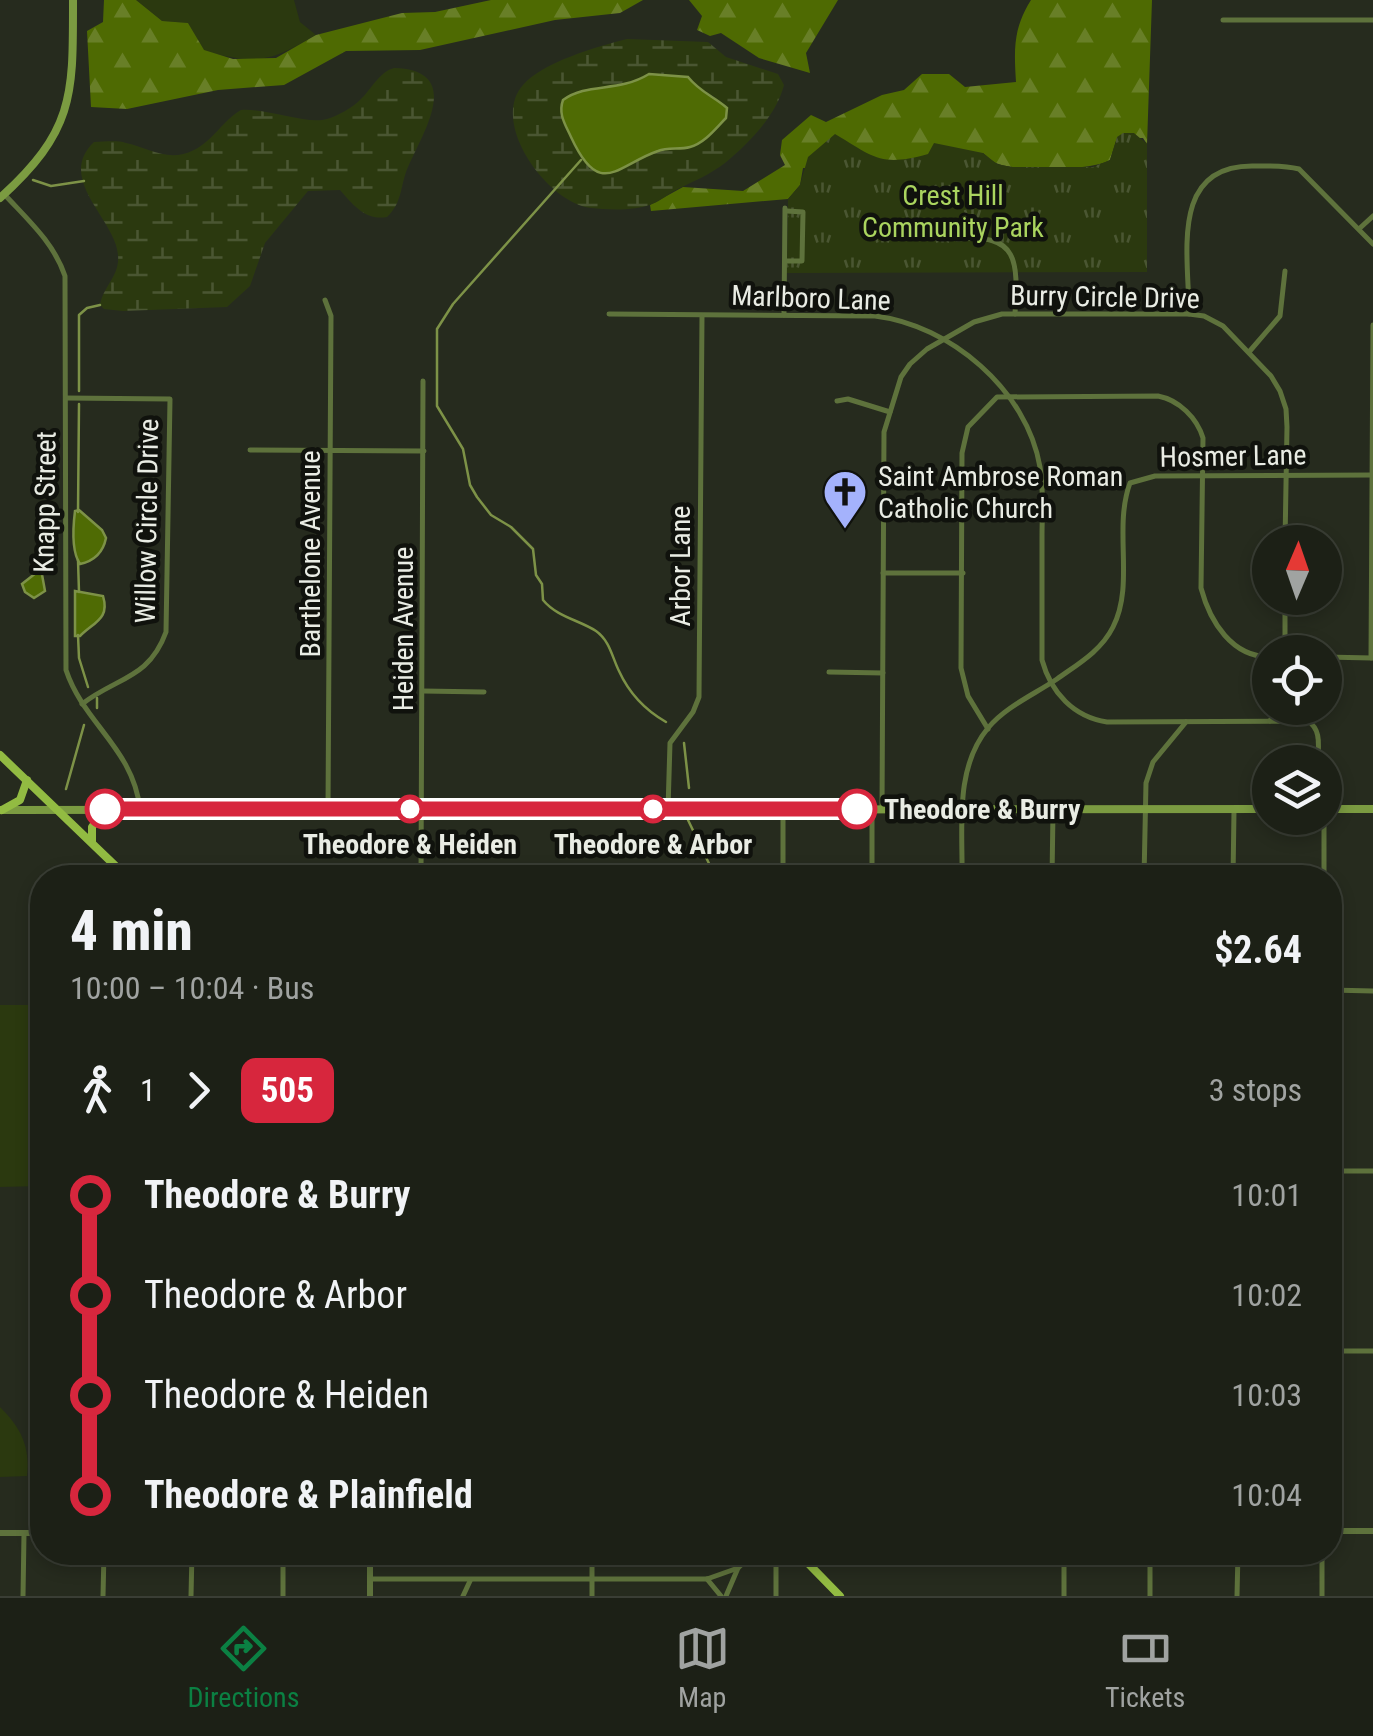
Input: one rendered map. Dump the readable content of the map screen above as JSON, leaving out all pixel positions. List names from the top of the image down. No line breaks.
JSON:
{"streets":{"street":["Burry Circle Drive","Marlboro Lane","Hosmer Lane","Knapp Street","Willow Circle Drive","Barthelone Avenue","Arbor Lane","Heiden Avenue"]},"crossings":[["Burry Circle Drive","Marlboro Lane"],["Burry Circle Drive","Hosmer Lane"],["Marlboro Lane","Hosmer Lane"],["Marlboro Lane","Arbor Lane"],["Knapp Street","Willow Circle Drive"]],"parks":["Crest Hill Community Park"],"places":{"church":["Saint Ambrose Roman Catholic Church"],"other":["Theodore & Heiden","Theodore & Arbor","Theodore & Burry"]},"lines":["bus line 505"],"north":"top","page":{"heading":["4 min","10:00 – 10:04 · Bus","$2.64"],"legs":["1","505","3 stops"],"list":[{"name":"Theodore & Burry","value":"10:01"},{"name":"Theodore & Arbor","value":"10:02"},{"name":"Theodore & Heiden","value":"10:03"},{"name":"Theodore & Plainfield","value":"10:04"}],"tabs":["Directions","Map","Tickets"]}}
